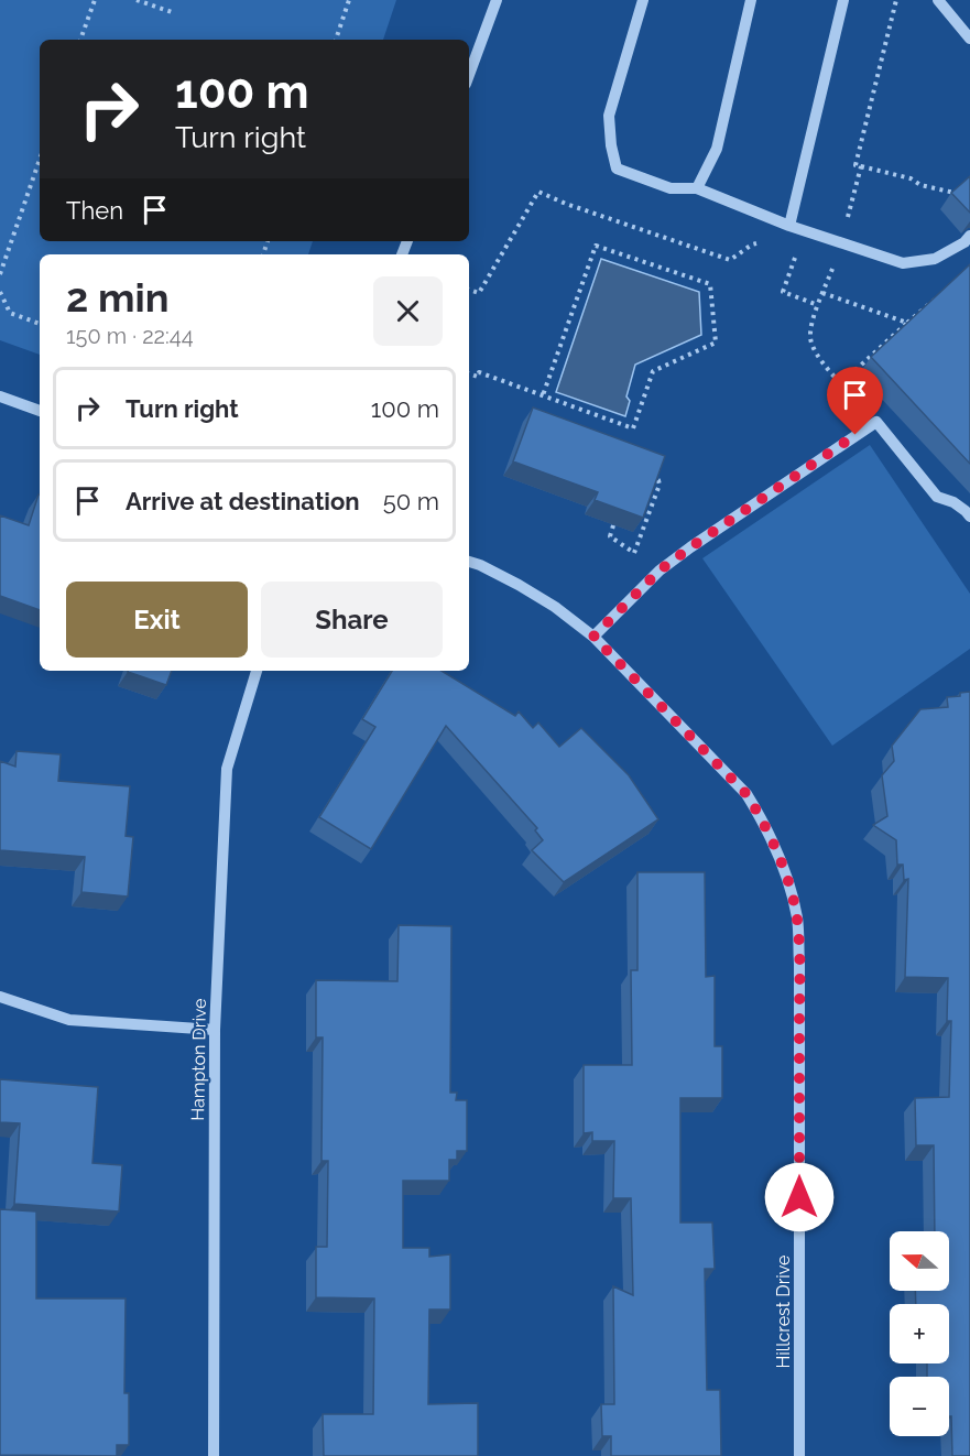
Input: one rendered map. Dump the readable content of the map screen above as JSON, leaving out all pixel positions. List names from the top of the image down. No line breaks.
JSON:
{"streets":{"street":["Hampton Drive","Hillcrest Drive"]},"north":"left","page":{"turn":["100 m","Turn right"],"then":"Then","heading":["2 min","150 m · 22:44"],"list":[{"name":"Turn right","value":"100 m"},{"name":"Arrive at destination","value":"50 m"}],"buttons":["Exit","Share"],"map_buttons":["+","−"]}}
